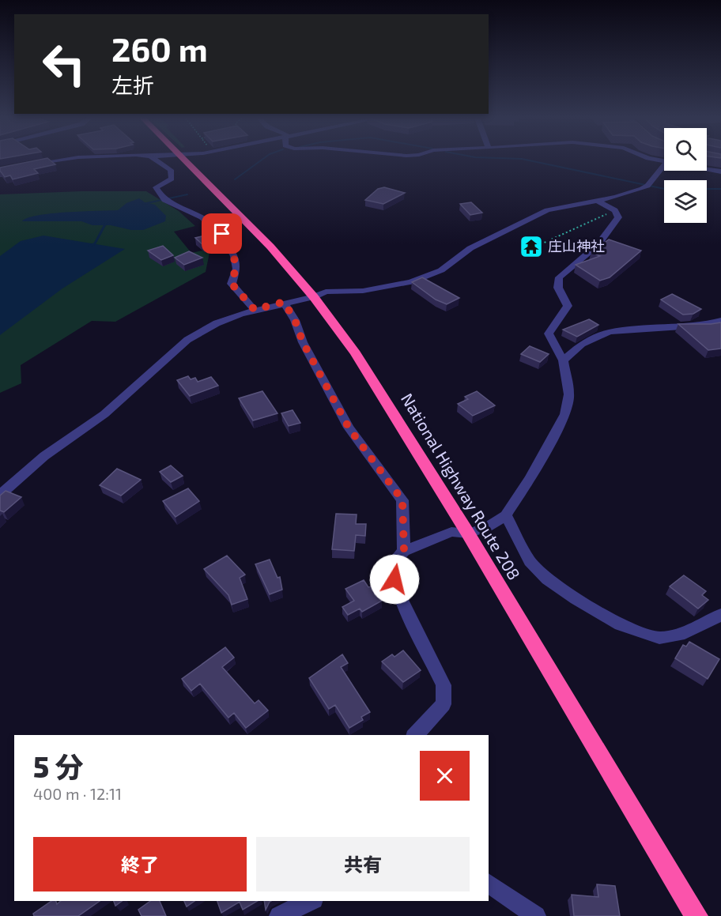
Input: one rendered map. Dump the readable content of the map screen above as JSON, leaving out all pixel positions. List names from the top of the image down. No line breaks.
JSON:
{"streets":{"highway":["National Highway Route 208"]},"places":{"temple":["庄山神社"]},"page":{"turn":["260 m","左折"],"heading":["5 分","400 m · 12:11"],"buttons":["終了","共有"]}}
